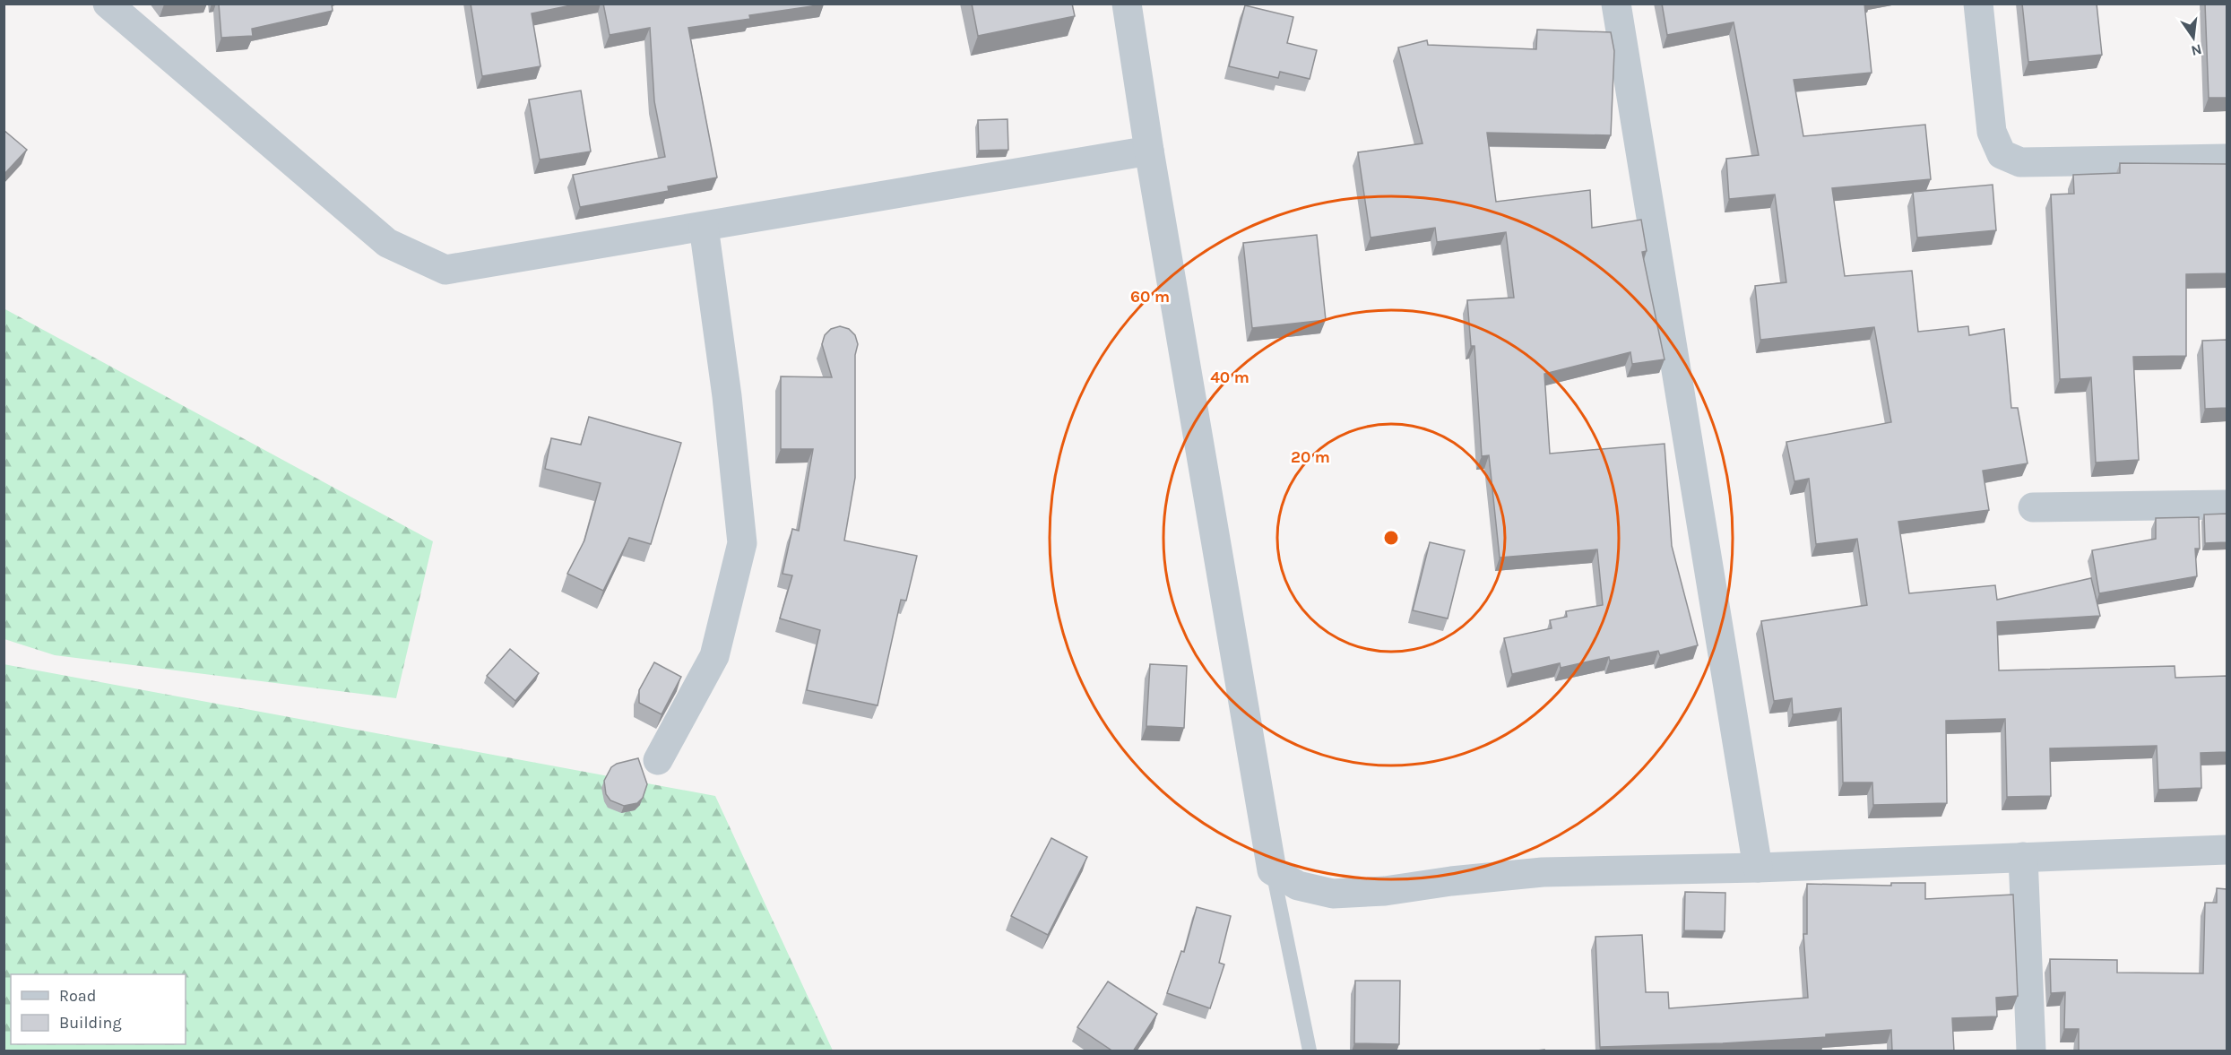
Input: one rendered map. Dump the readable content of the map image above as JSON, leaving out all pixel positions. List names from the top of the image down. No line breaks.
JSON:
{"legend":["Road","Building"],"north":"bottom","rings":["60 m","40 m","20 m"]}
